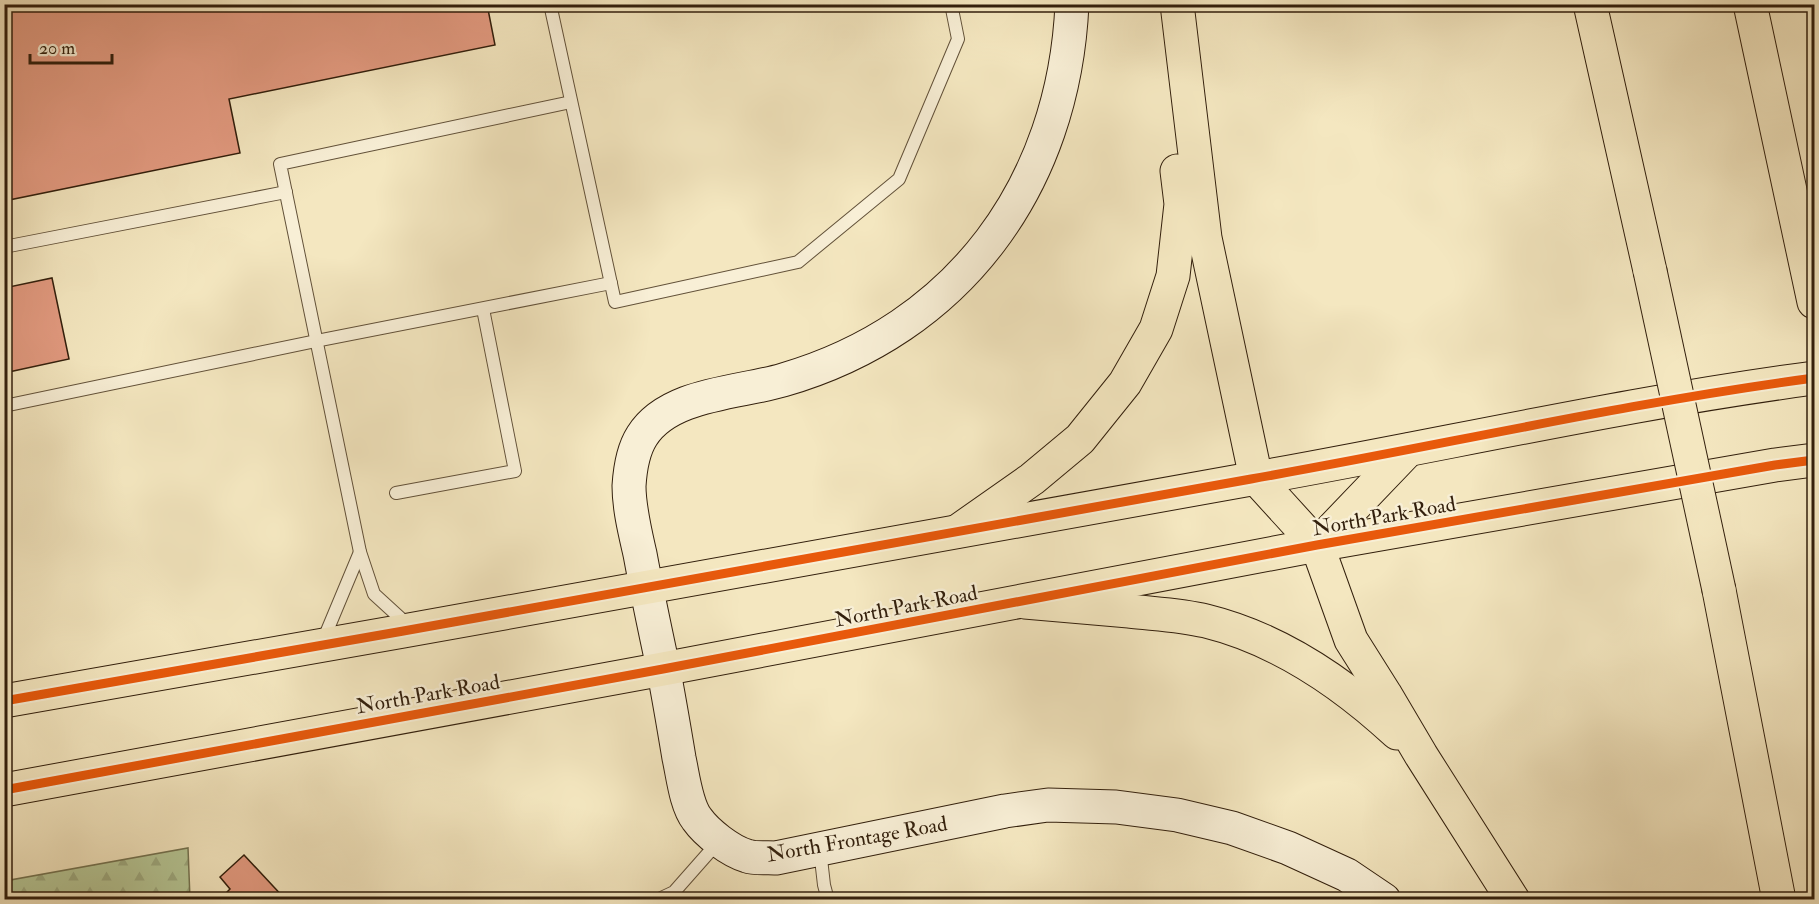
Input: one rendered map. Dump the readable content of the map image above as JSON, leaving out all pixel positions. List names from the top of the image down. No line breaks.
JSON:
{"streets":{"main road":["North Park Road"],"street":["North Frontage Road"]},"crossings":[["North Park Road","North Frontage Road"]],"scale_bar":"20 m"}
